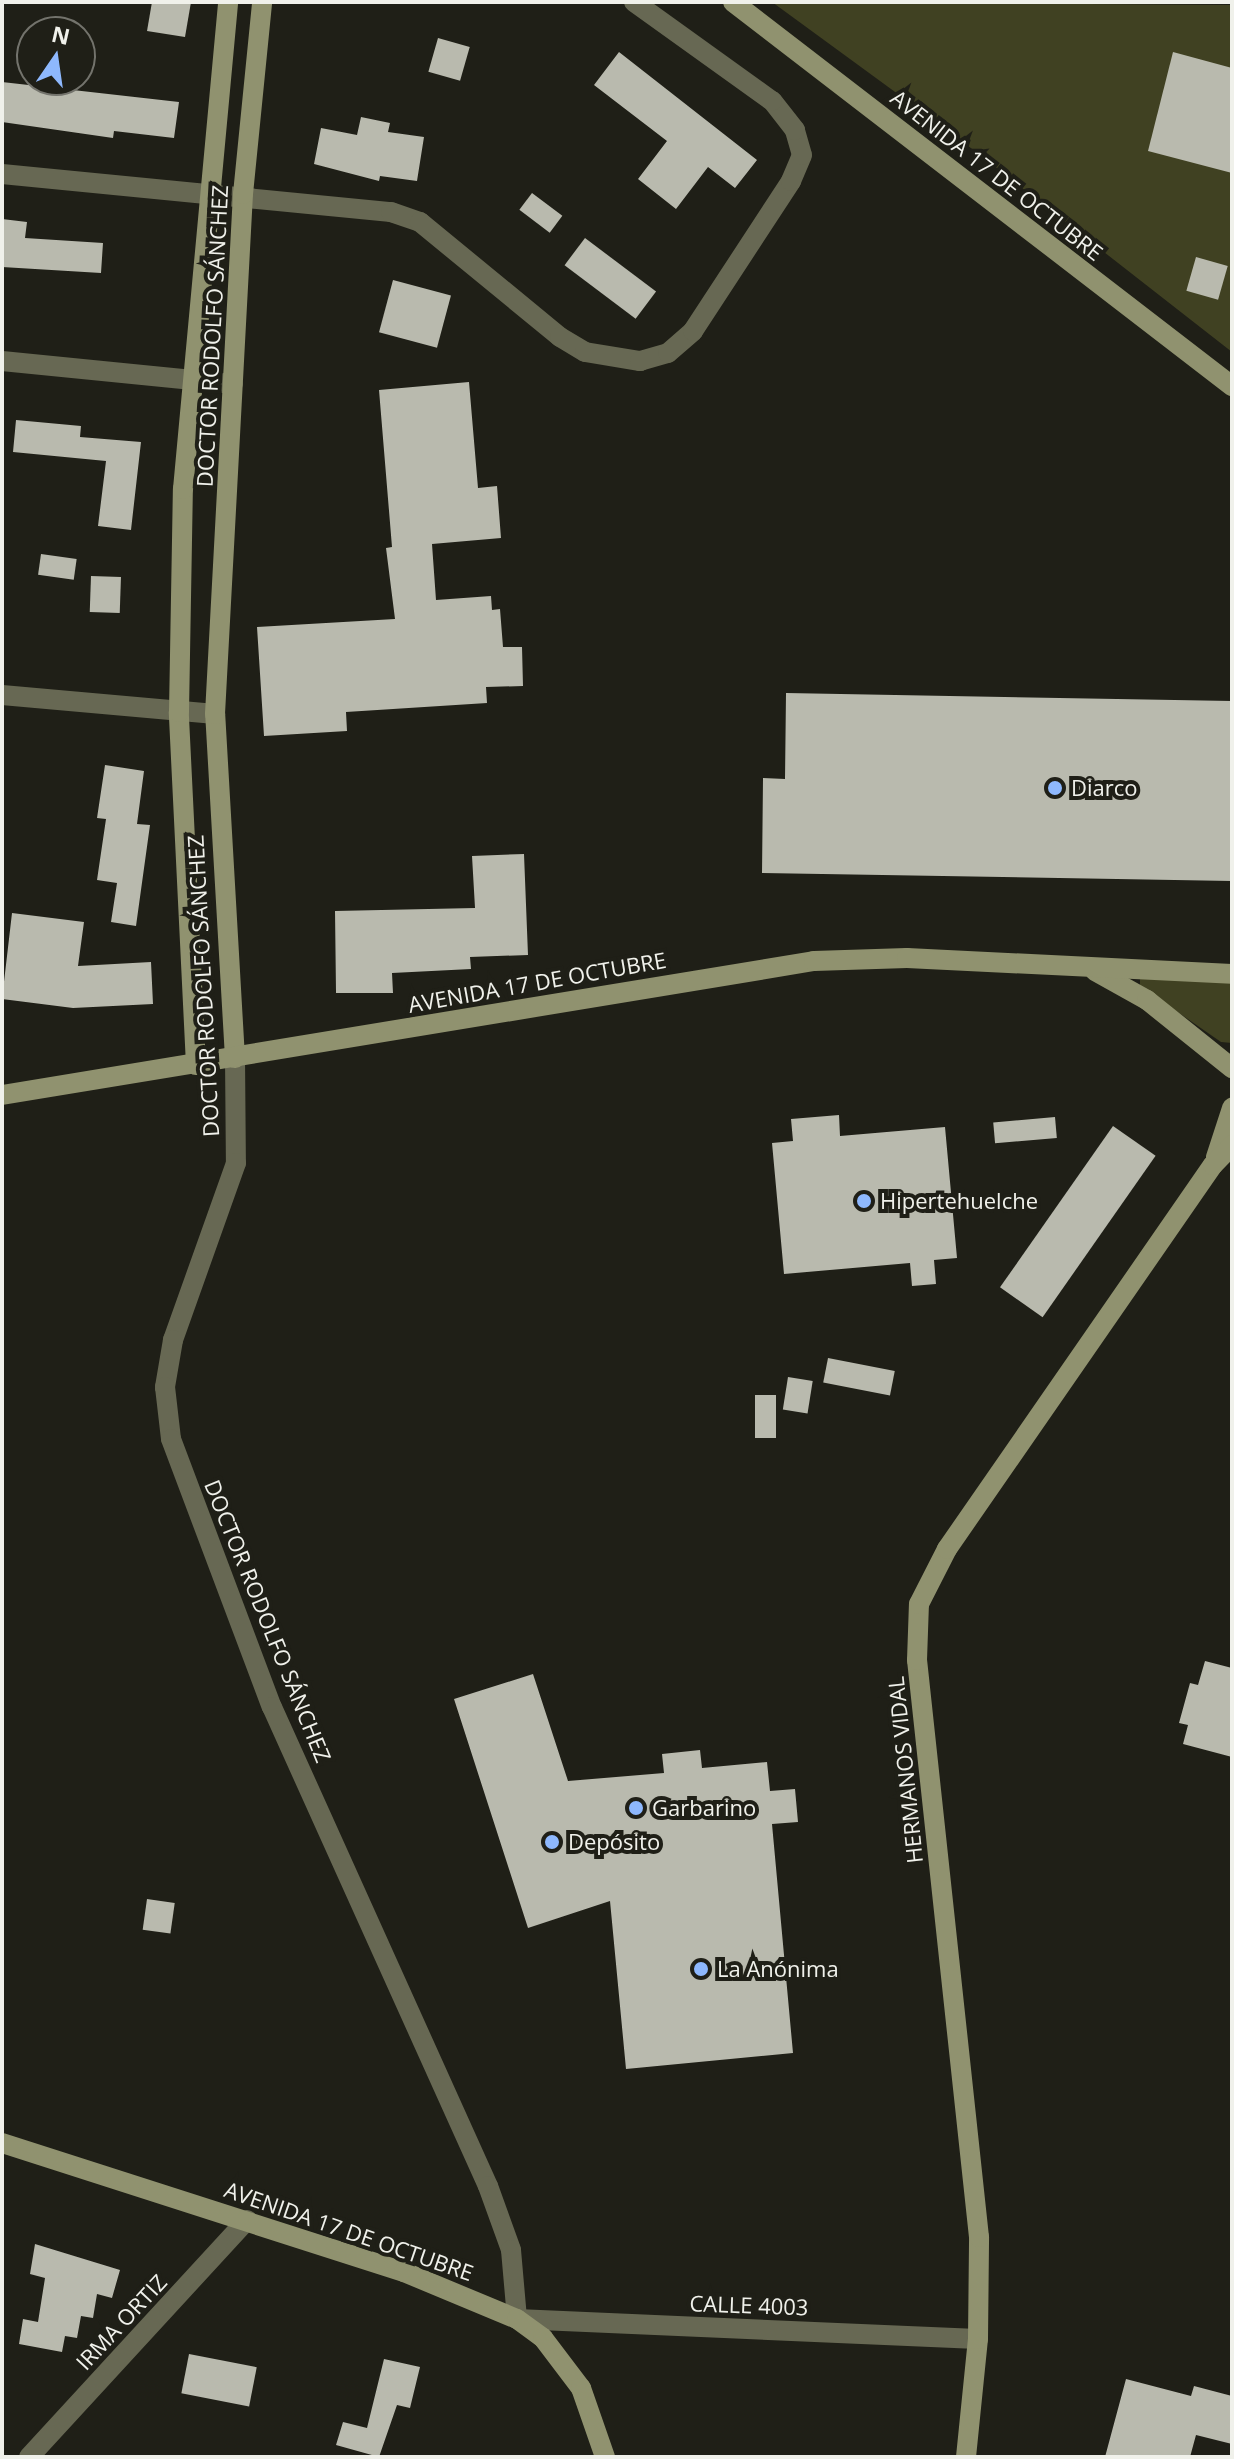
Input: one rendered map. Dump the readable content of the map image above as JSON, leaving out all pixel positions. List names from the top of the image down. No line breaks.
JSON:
{"streets":{"street":["AVENIDA 17 DE OCTUBRE","DOCTOR RODOLFO SÁNCHEZ","HERMANOS VIDAL","CALLE 4003","IRMA ORTIZ"]},"crossings":[["AVENIDA 17 DE OCTUBRE","DOCTOR RODOLFO SÁNCHEZ"],["AVENIDA 17 DE OCTUBRE","CALLE 4003"],["AVENIDA 17 DE OCTUBRE","IRMA ORTIZ"],["DOCTOR RODOLFO SÁNCHEZ","CALLE 4003"],["HERMANOS VIDAL","CALLE 4003"]],"places":["Diarco","Hipertehuelche","Garbarino","Depósito","La Anónima"],"north":"top"}
